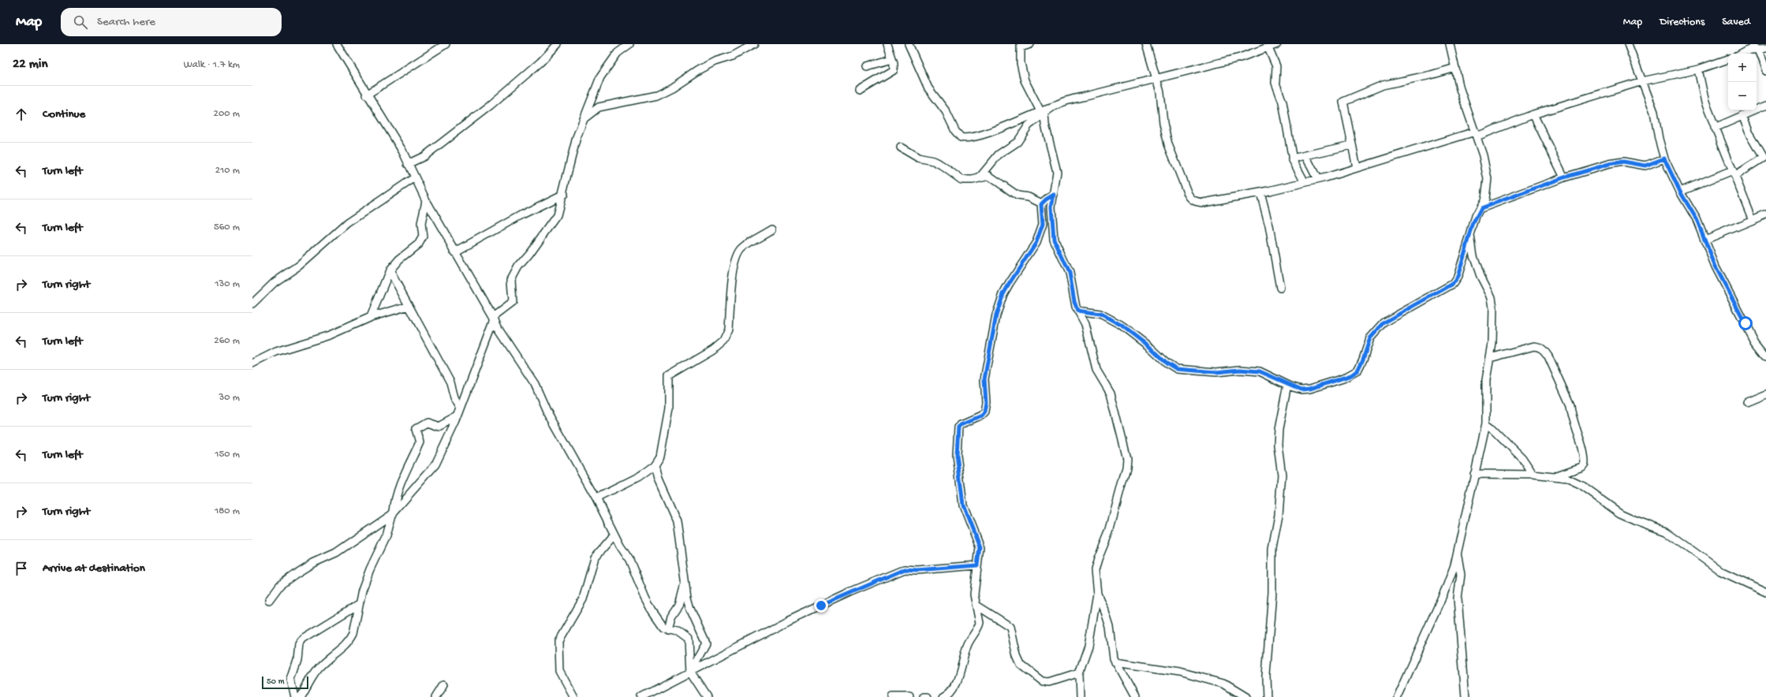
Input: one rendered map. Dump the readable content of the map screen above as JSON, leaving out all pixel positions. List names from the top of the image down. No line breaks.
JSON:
{"scale_bar":"50 m","page":{"header":"Map","search":"Search here","nav":["Map","Directions","Saved"],"heading":["22 min","Walk · 1.7 km"],"map_buttons":["+","−"],"list":[["Continue","200 m"],["Turn left","210 m"],["Turn left","560 m"],["Turn right","130 m"],["Turn left","260 m"],["Turn right","30 m"],["Turn left","150 m"],["Turn right","180 m"],"Arrive at destination"],"scale":"50 m"}}
